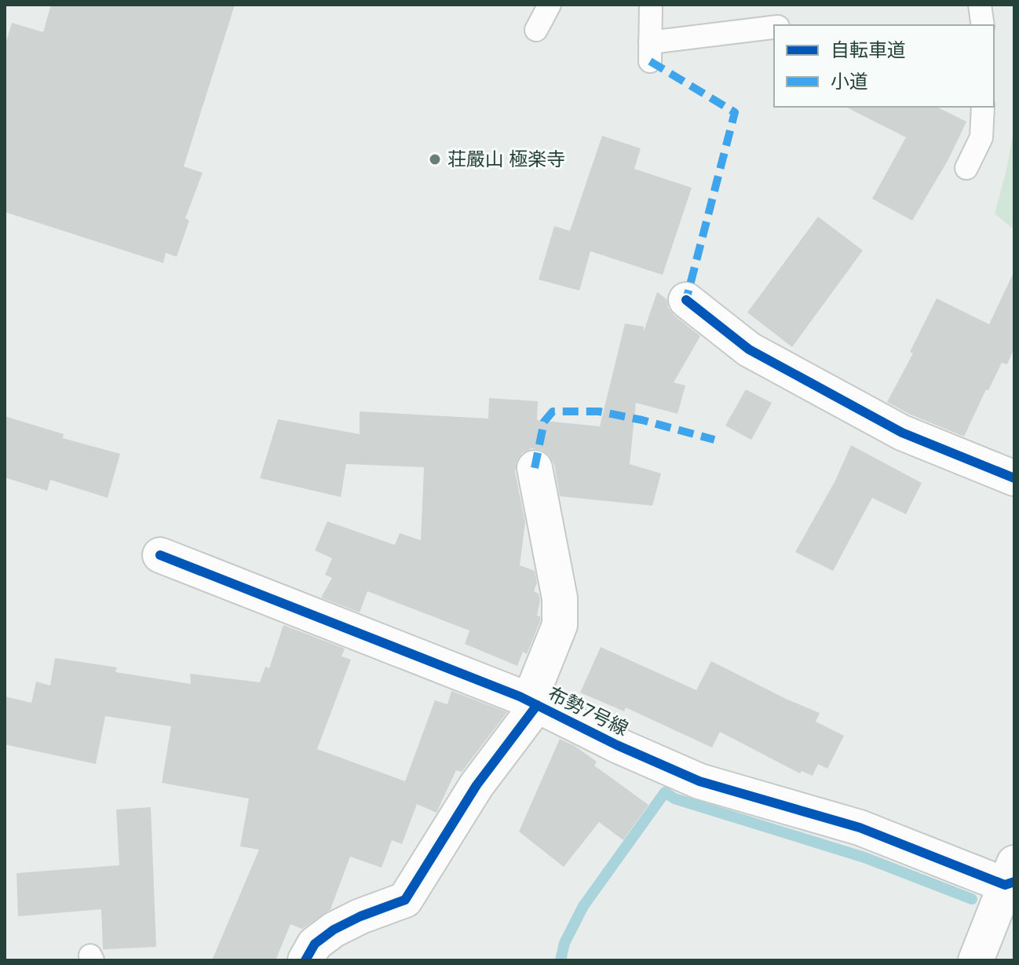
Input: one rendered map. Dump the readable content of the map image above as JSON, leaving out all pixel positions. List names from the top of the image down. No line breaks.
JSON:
{"streets":{"street":["布勢7号線"]},"places":["荘嚴山 極楽寺"],"legend":["自転車道","小道"]}
